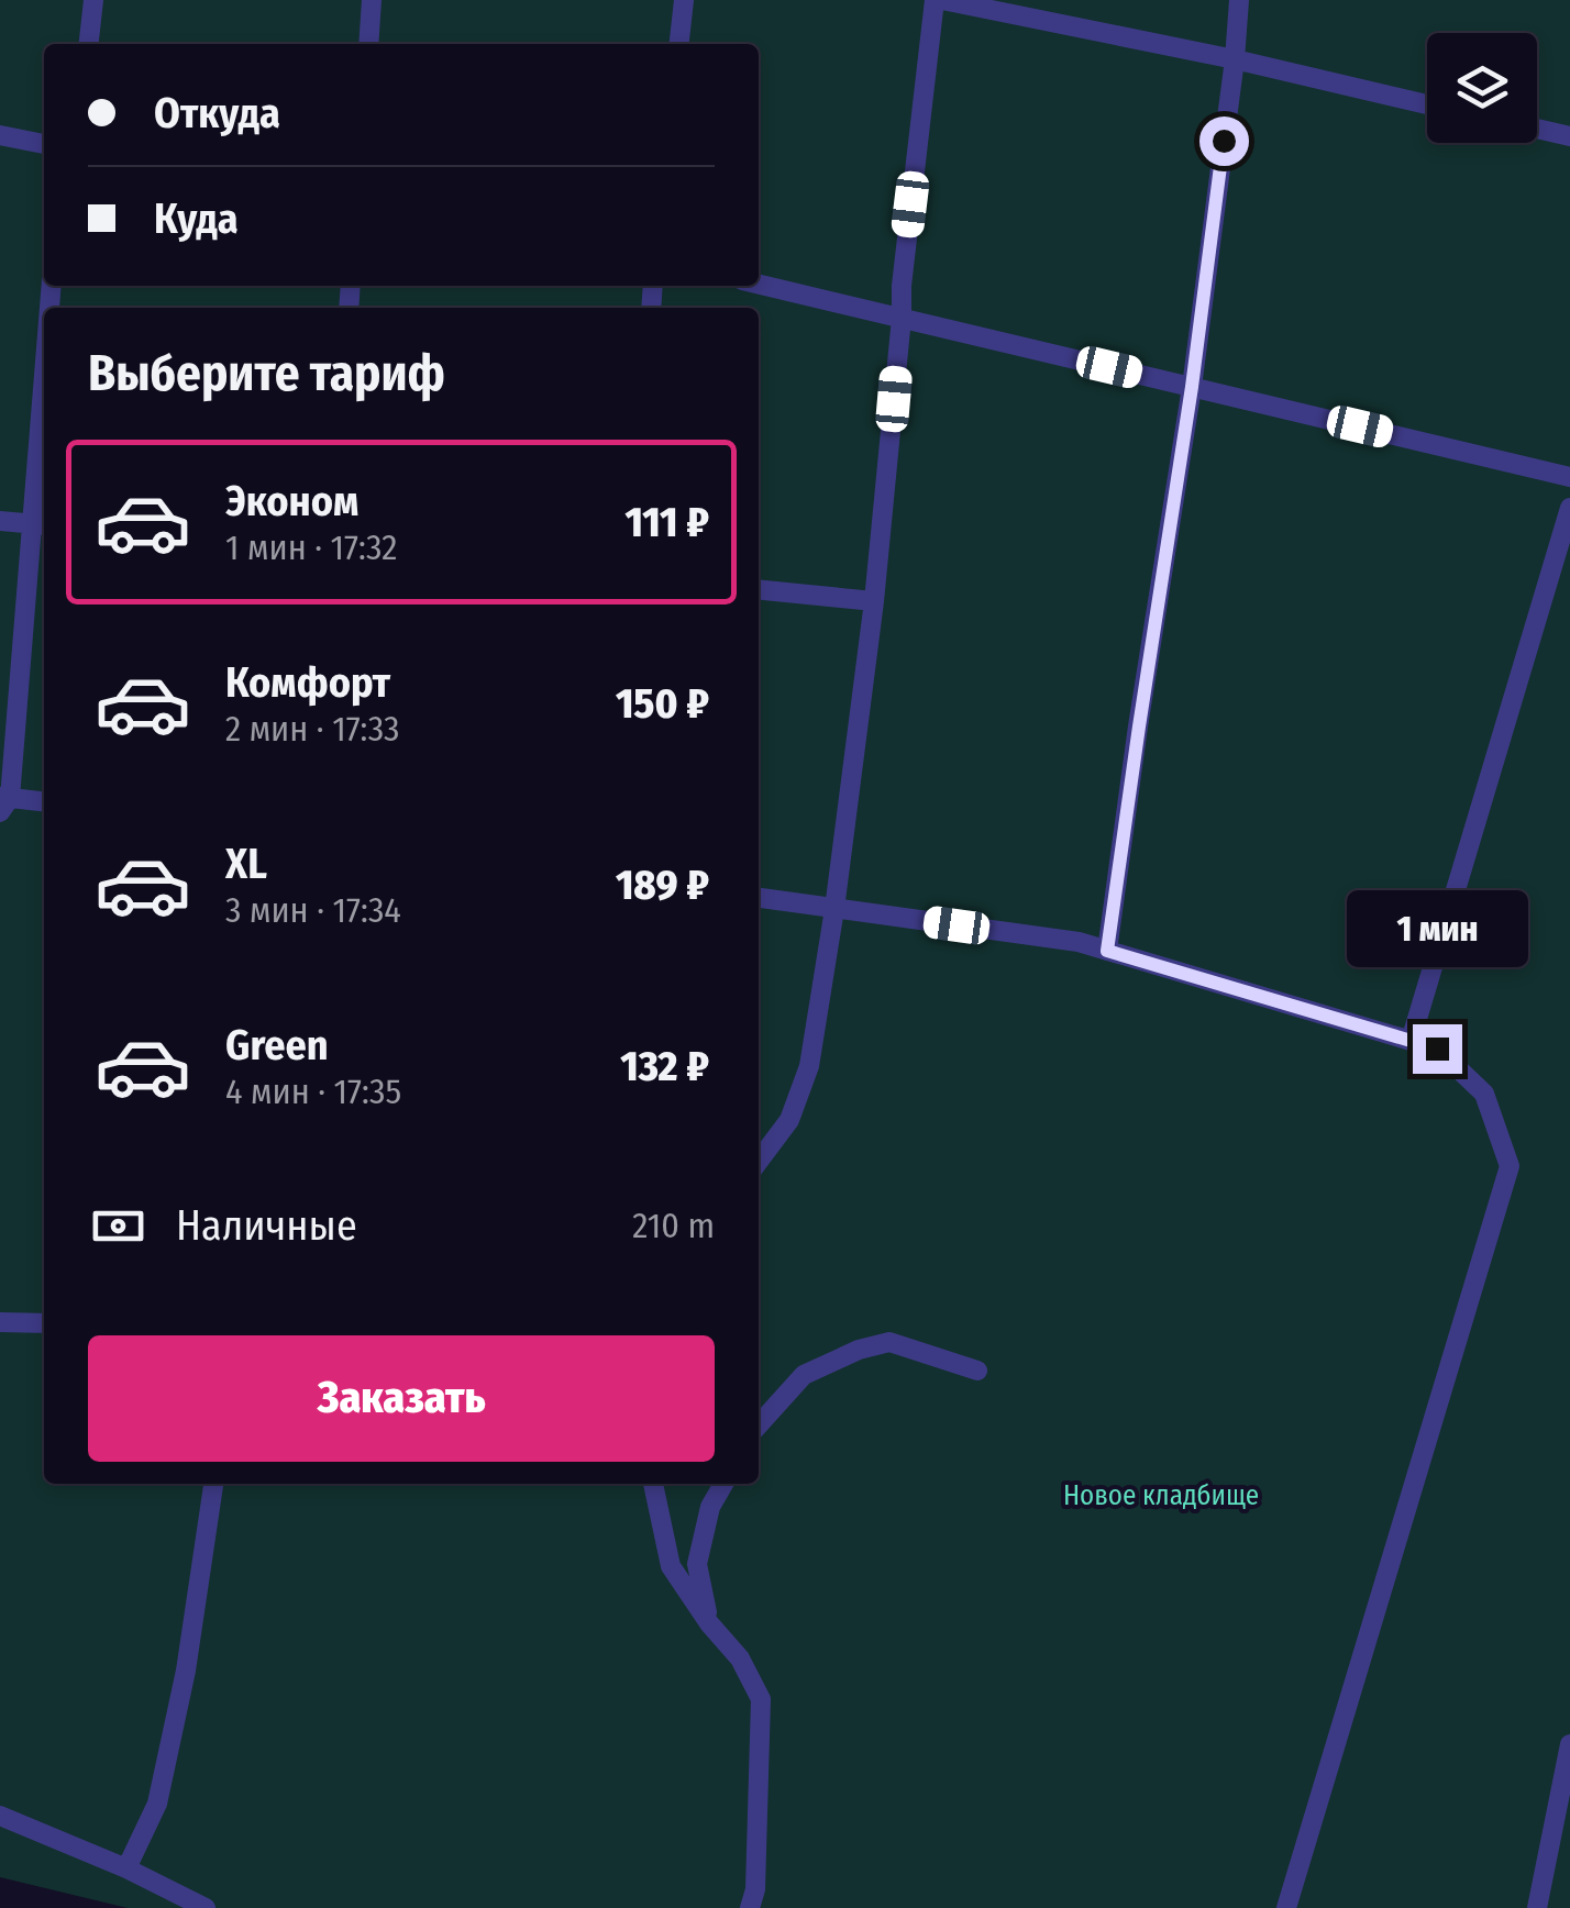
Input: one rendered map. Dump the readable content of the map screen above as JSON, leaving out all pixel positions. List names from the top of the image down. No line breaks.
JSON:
{"parks":["Новое кладбище"],"page":{"banner":["Откуда","Куда"],"heading":"Выберите тариф","list":[{"name":"Эконом","note":"1 мин · 17:32","value":"111 ₽"},{"name":"Комфорт","note":"2 мин · 17:33","value":"150 ₽"},{"name":"XL","note":"3 мин · 17:34","value":"189 ₽"},{"name":"Green","note":"4 мин · 17:35","value":"132 ₽"}],"bubble":"1 мин","pay":["Наличные","210 m"],"buttons":"Заказать"}}
